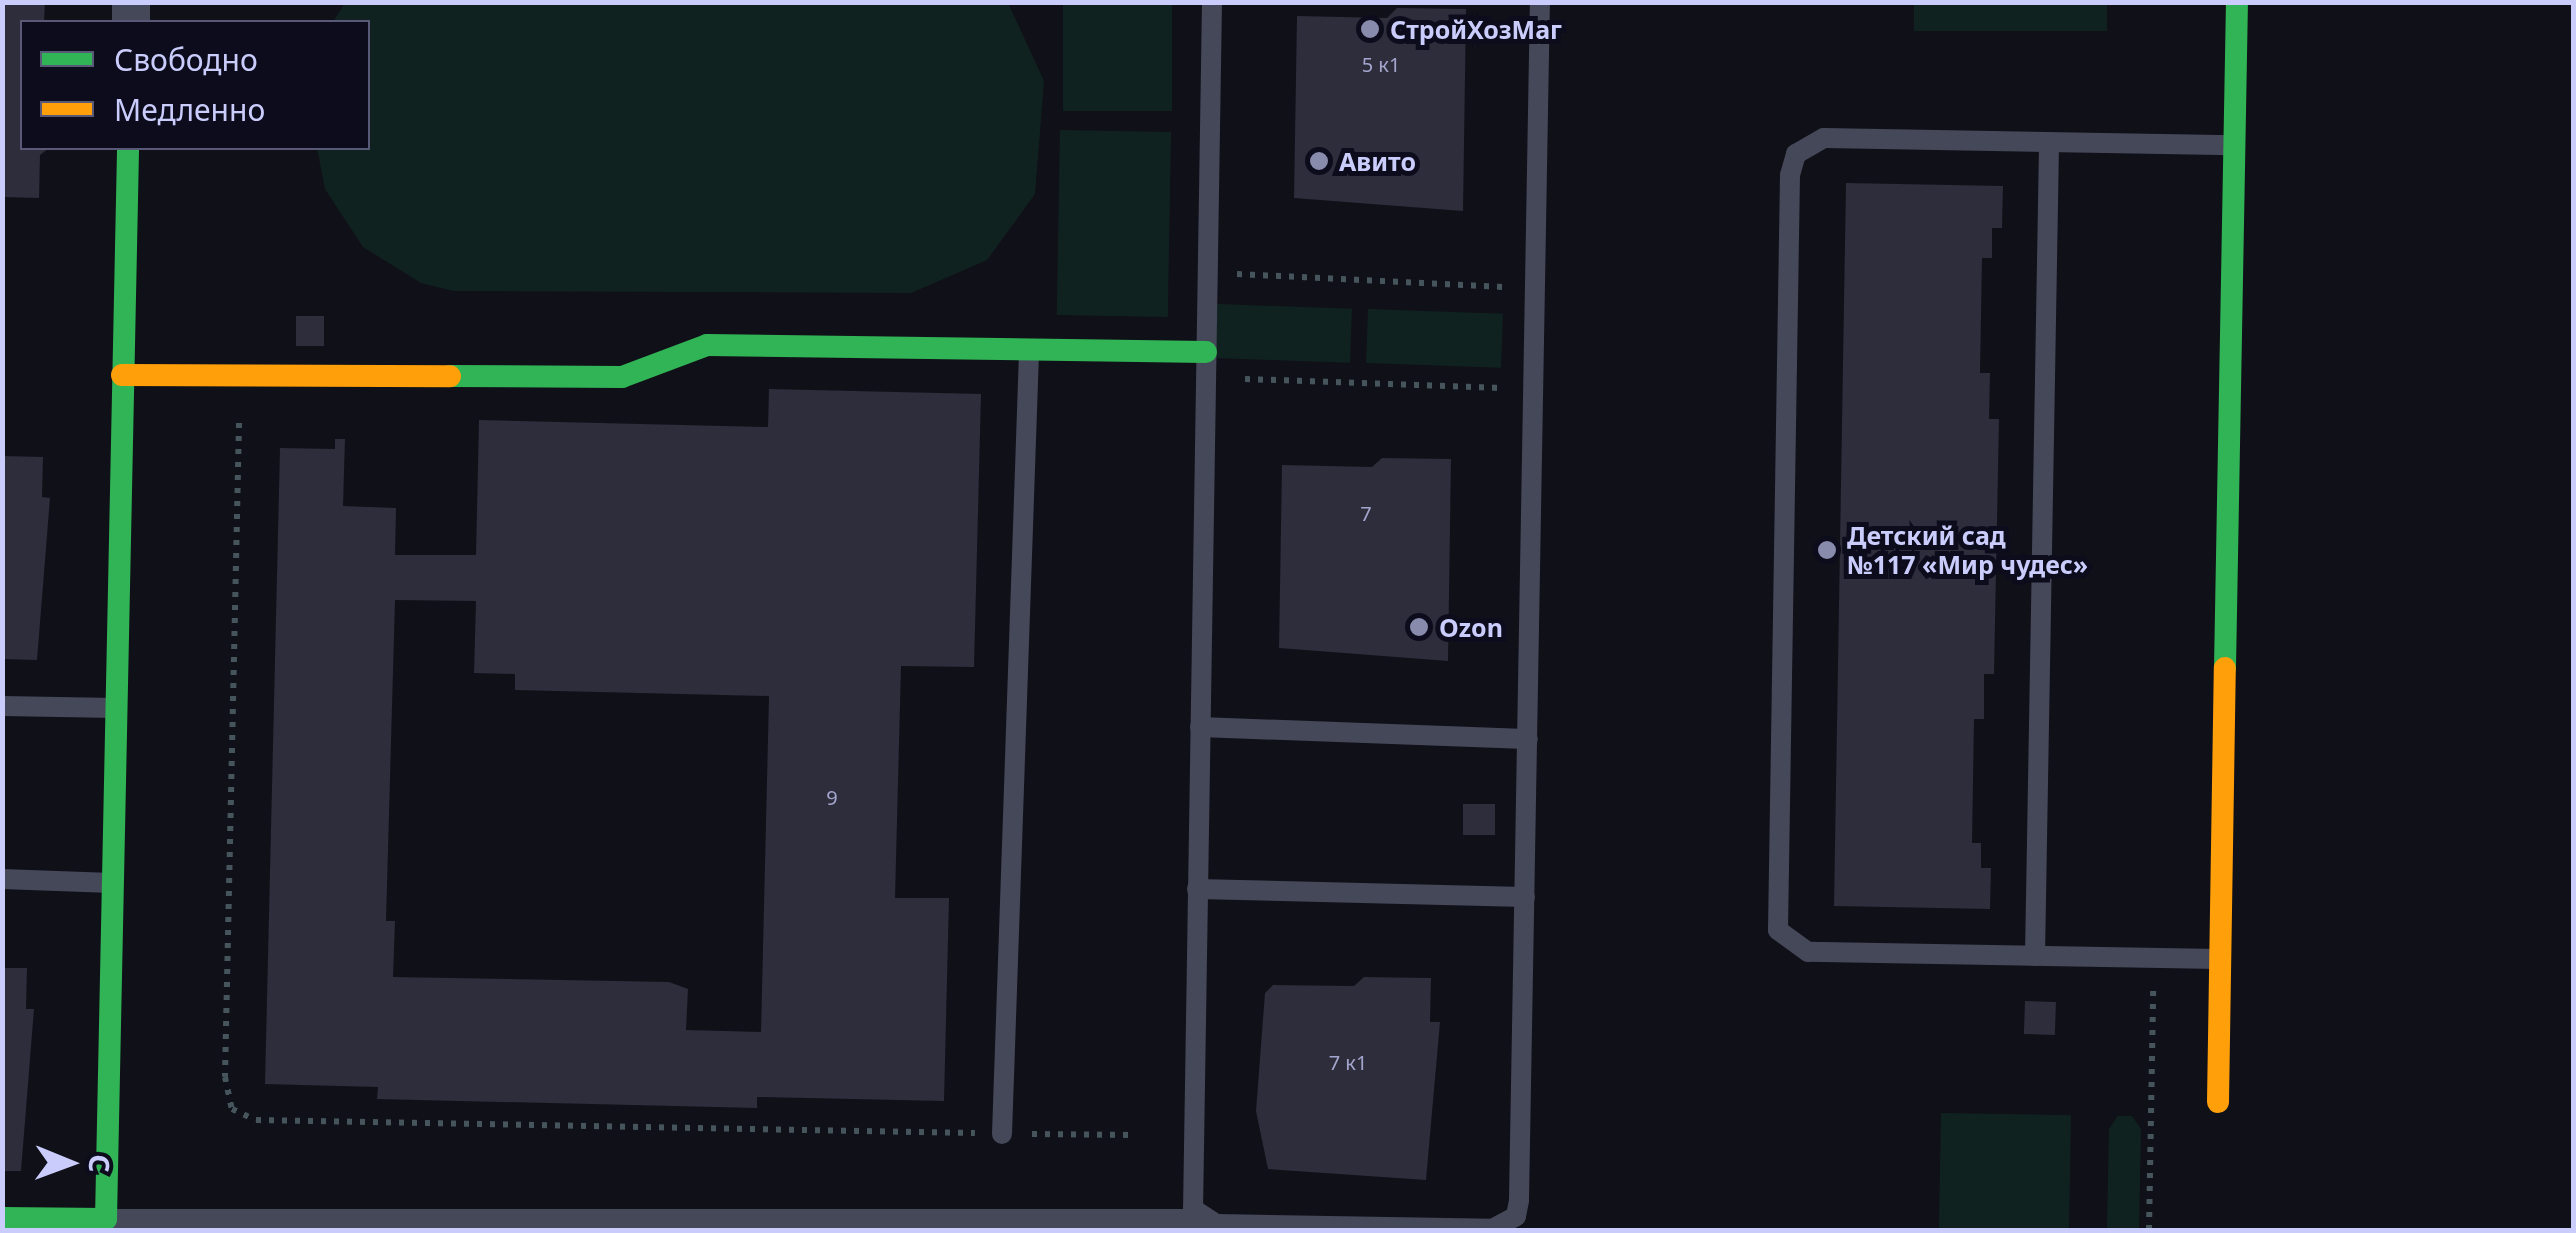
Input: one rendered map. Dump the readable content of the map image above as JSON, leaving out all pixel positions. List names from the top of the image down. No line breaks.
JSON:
{"places":["СтройХозМаг","Авито","Детский сад №117 «Мир чудес»","Ozon"],"house_numbers":["5 к1","7","9","7 к1"],"legend":["Свободно","Медленно"],"north":"right"}
